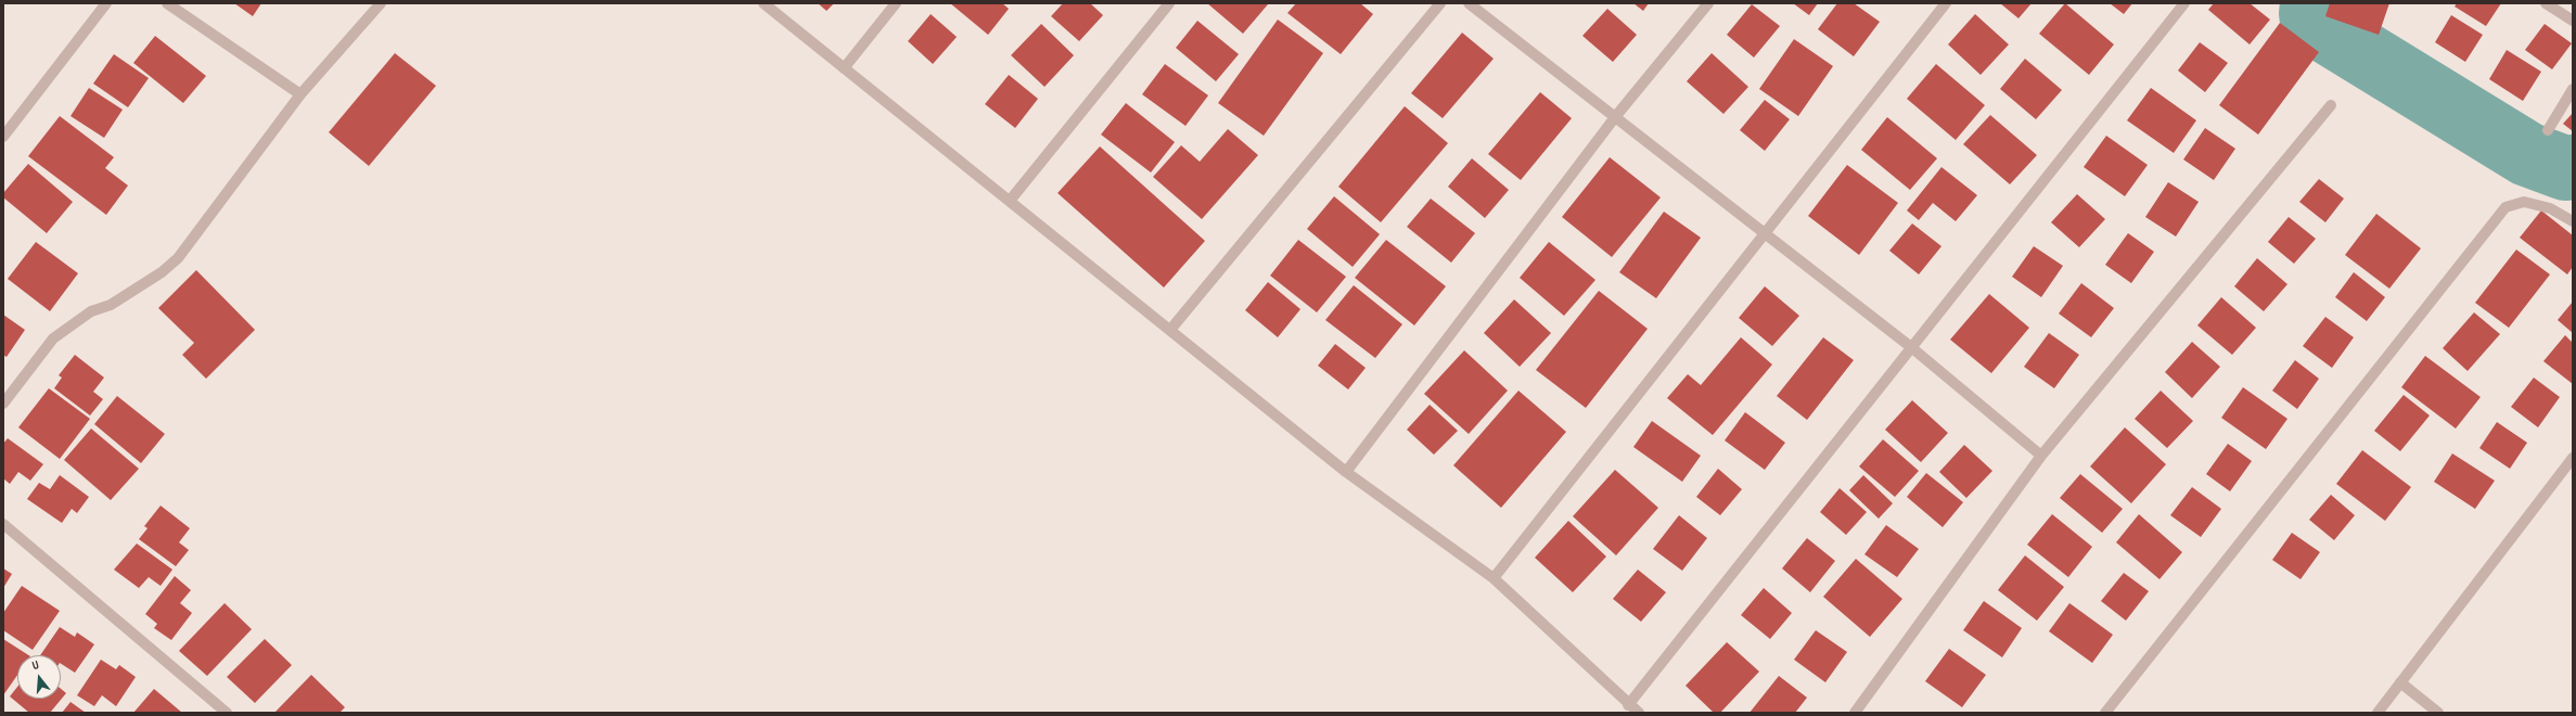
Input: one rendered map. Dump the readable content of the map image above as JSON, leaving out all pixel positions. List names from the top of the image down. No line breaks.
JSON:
{"north":"top"}
